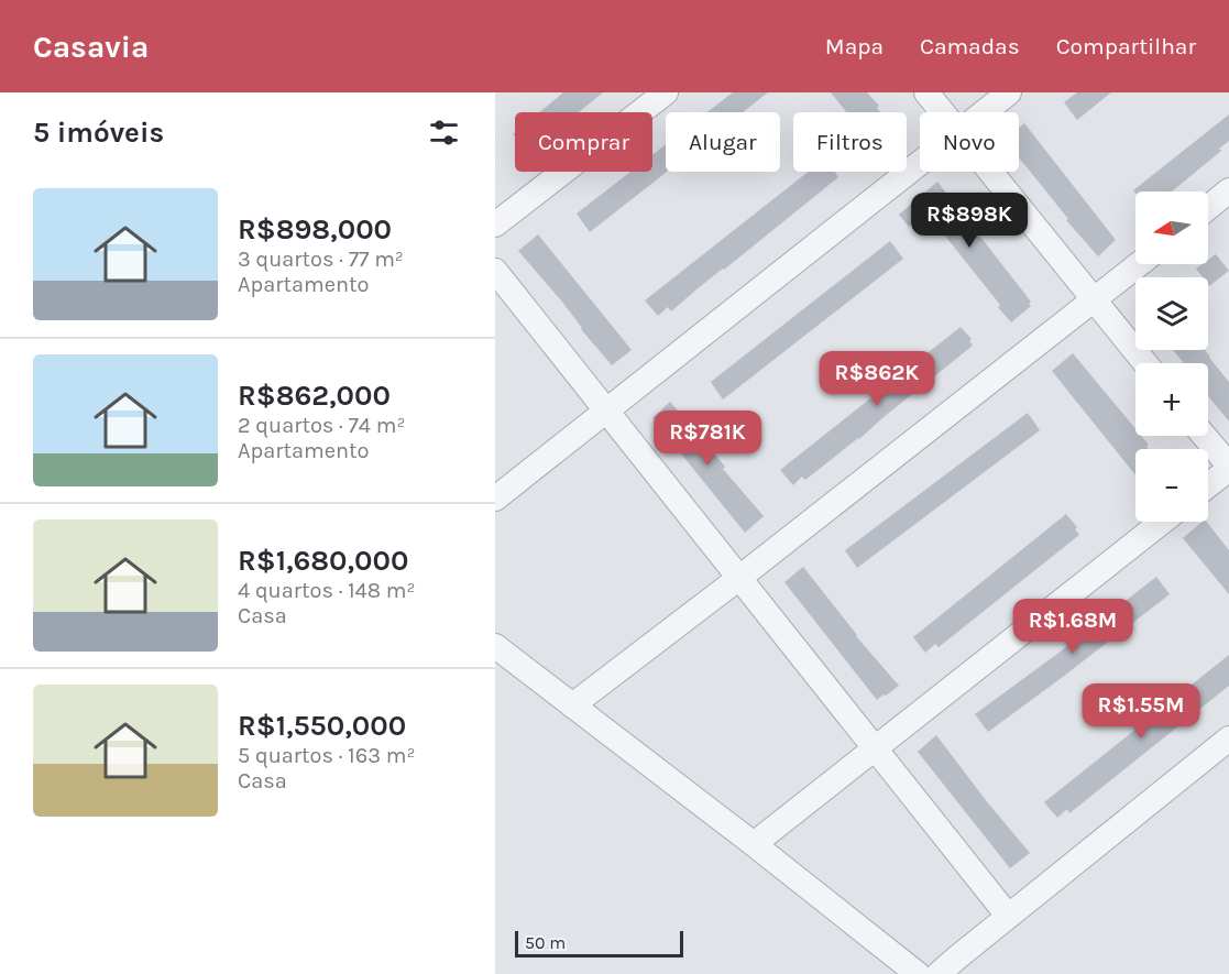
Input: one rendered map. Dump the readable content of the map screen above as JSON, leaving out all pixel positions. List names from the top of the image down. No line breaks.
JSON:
{"scale_bar":"50 m","north":"left","page":{"header":"Casavia","nav":["Mapa","Camadas","Compartilhar"],"heading":"5 imóveis","chip":["Comprar","Alugar","Filtros","Novo"],"list":[{"name":"R$898,000","note":"3 quartos · 77 m² · Apartamento"},{"name":"R$862,000","note":"2 quartos · 74 m² · Apartamento"},{"name":"R$1,680,000","note":"4 quartos · 148 m² · Casa"},{"name":"R$1,550,000","note":"5 quartos · 163 m² · Casa"}],"map_buttons":["+","−"],"price":["R$898K","R$862K","R$781K","R$1.68M","R$1.55M"],"scale":"50 m"}}
